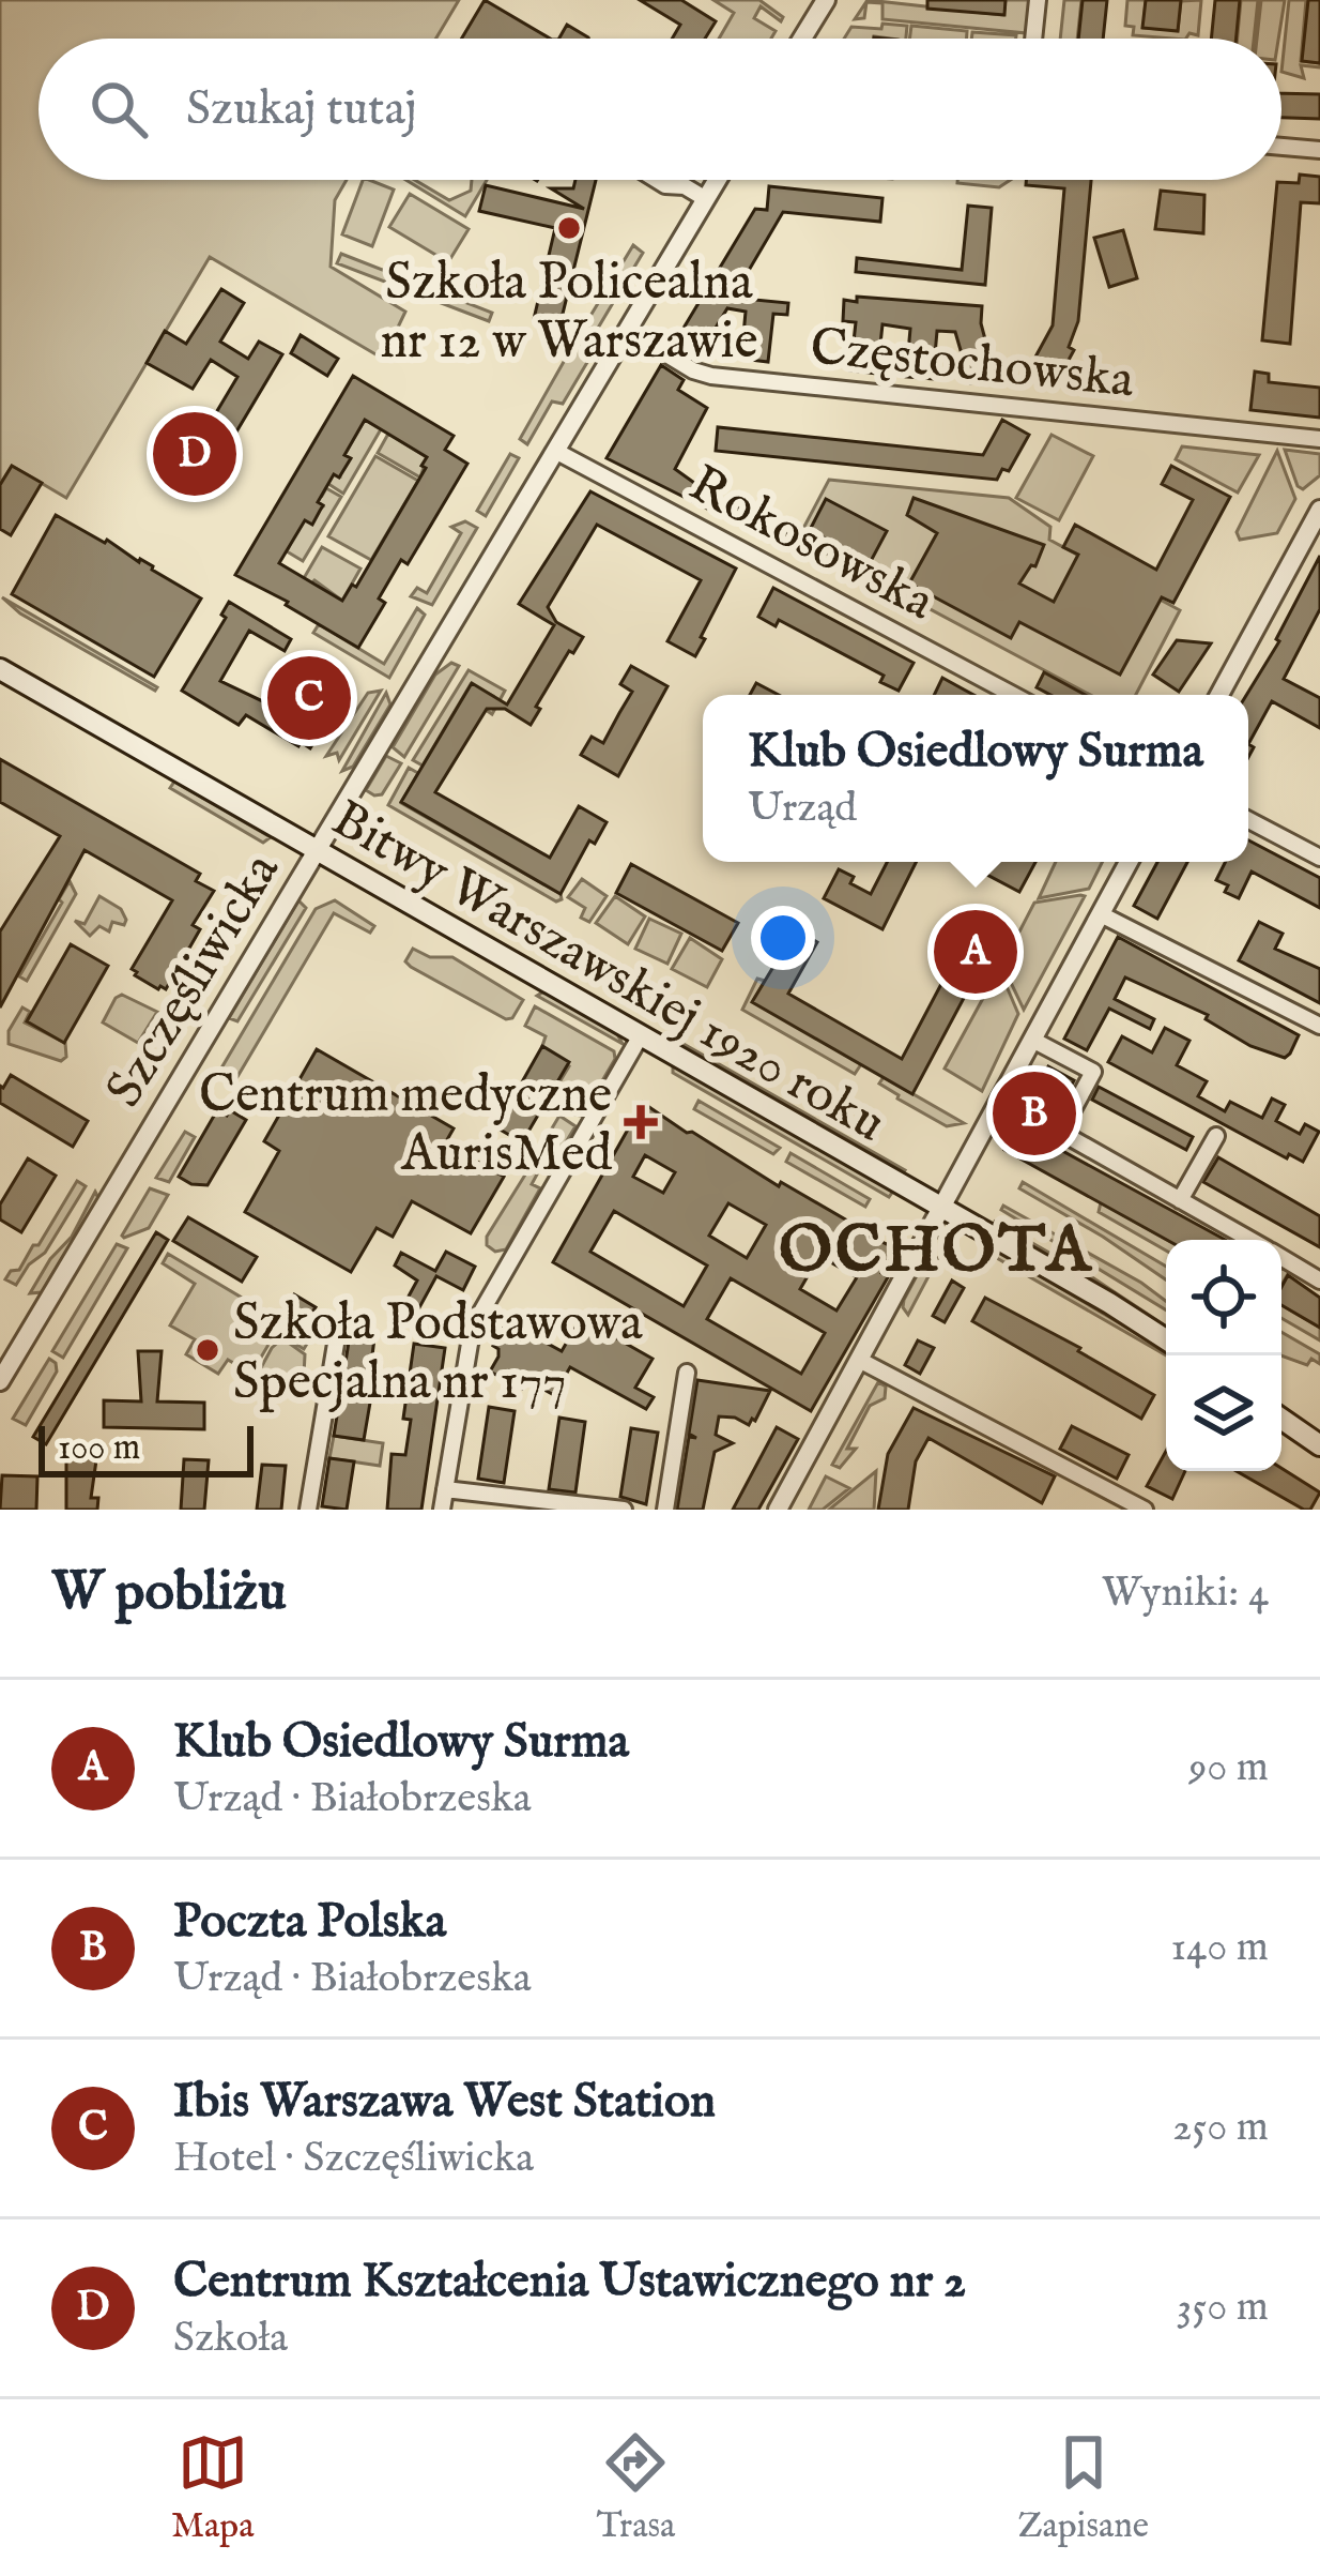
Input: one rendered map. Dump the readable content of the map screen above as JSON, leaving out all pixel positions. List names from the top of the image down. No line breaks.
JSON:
{"streets":{"main road":["Bitwy Warszawskiej 1920 roku"],"street":["Częstochowska","Rokosowska","Szczęśliwicka"]},"crossings":[["Częstochowska","Szczęśliwicka"],["Rokosowska","Szczęśliwicka"],["Bitwy Warszawskiej 1920 roku","Szczęśliwicka"]],"districts":["OCHOTA"],"places":{"other":["Szkoła Policealna nr 12 w Warszawie","Szkoła Podstawowa Specjalna nr 177"],"health":["Centrum medyczne AurisMed"]},"scale_bar":"100 m","page":{"search":"Szukaj tutaj","pins":["D","C","A","B"],"popup":["Klub Osiedlowy Surma","Urząd"],"scale":"100 m","heading":["W pobliżu","Wyniki: 4"],"list":[{"mark":"A","name":"Klub Osiedlowy Surma","note":"Urząd · Białobrzeska","value":"90 m"},{"mark":"B","name":"Poczta Polska","note":"Urząd · Białobrzeska","value":"140 m"},{"mark":"C","name":"Ibis Warszawa West Station","note":"Hotel · Szczęśliwicka","value":"250 m"},{"mark":"D","name":"Centrum Kształcenia Ustawicznego nr 2","note":"Szkoła","value":"350 m"}],"nav":["Mapa","Trasa","Zapisane"]}}
